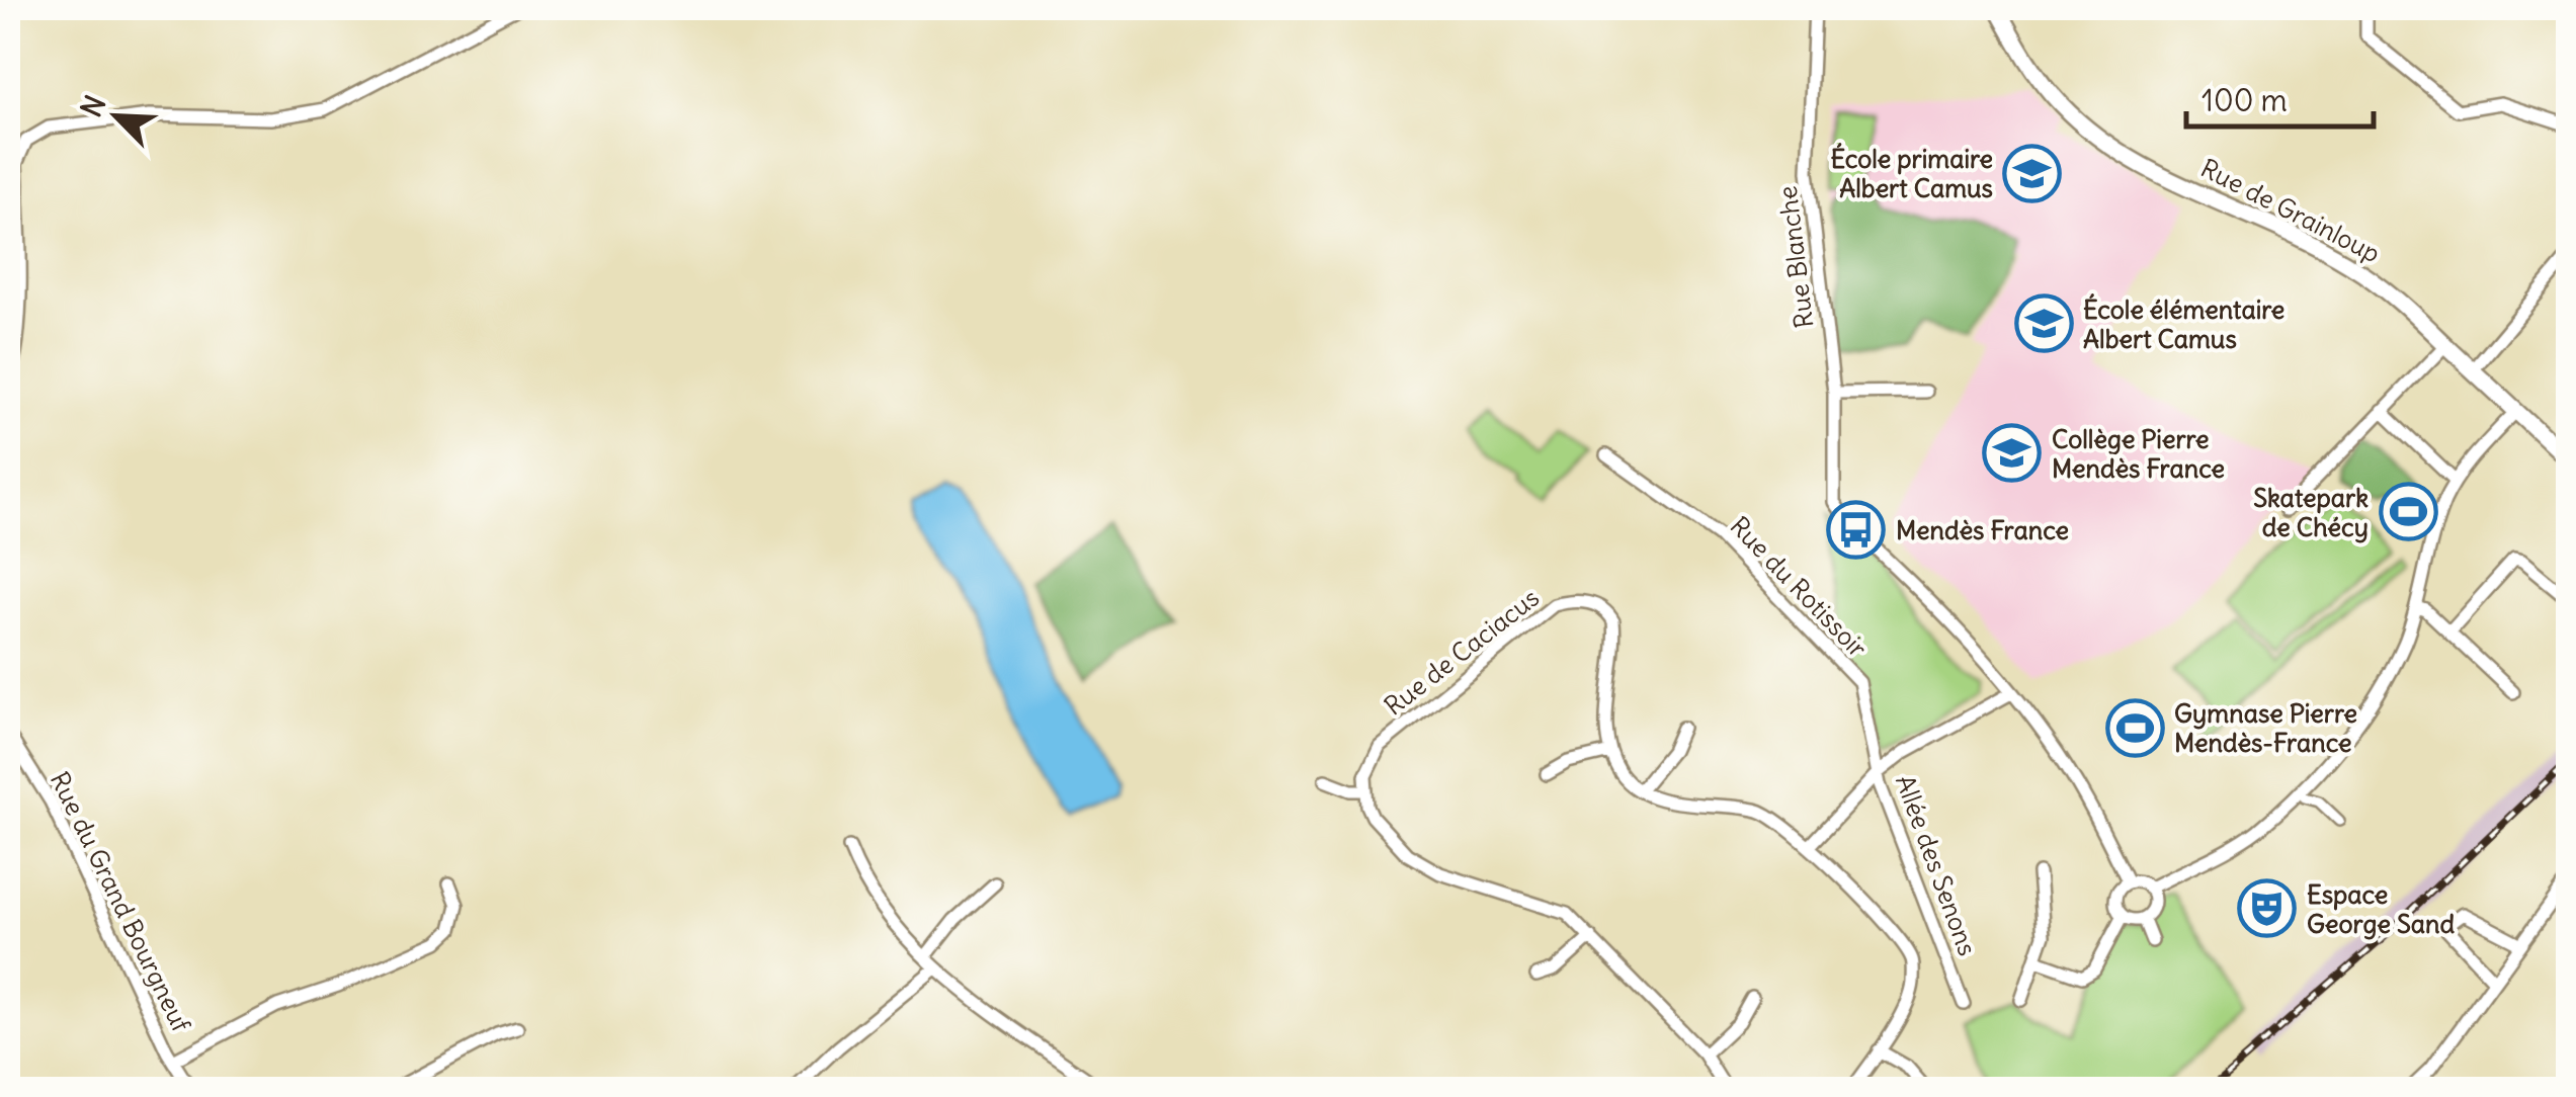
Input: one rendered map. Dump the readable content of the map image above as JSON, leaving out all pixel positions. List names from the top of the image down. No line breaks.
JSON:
{"streets":{"street":["Rue de Grainloup","Rue Blanche","Rue du Rotissoir","Rue de Caciacus","Allée des Senons","Rue du Grand Bourgneuf"]},"crossings":[["Rue Blanche","Allée des Senons"],["Rue du Rotissoir","Allée des Senons"]],"places":{"school or university":["École primaire Albert Camus","École élémentaire Albert Camus","Collège Pierre Mendès France"],"sports":["Skatepark de Chécy","Gymnase Pierre Mendès-France"],"bus stop":["Mendès France"],"theatre":["Espace George Sand"]},"scale_bar":"100 m","north":"top left"}
